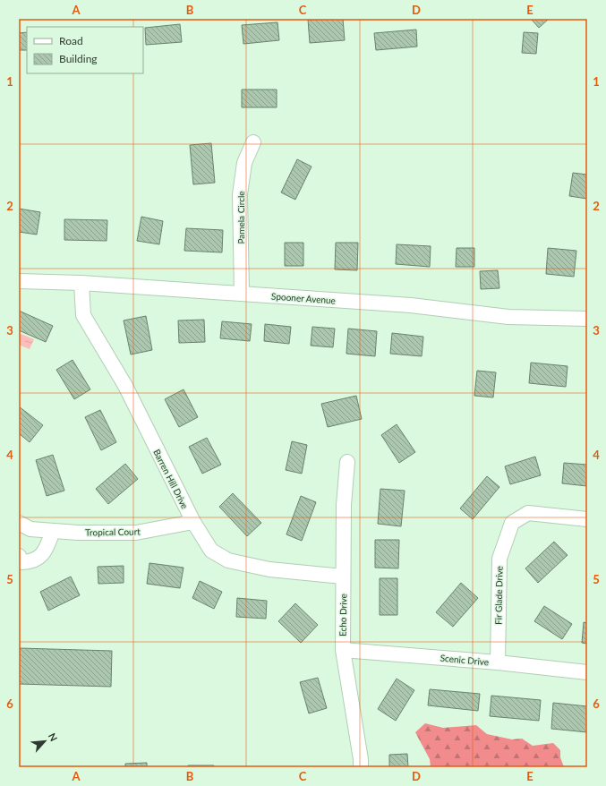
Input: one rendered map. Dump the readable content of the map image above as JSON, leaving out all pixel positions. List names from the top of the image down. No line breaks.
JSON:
{"streets":{"street":["Pamela Circle","Spooner Avenue","Barren Hill Drive","Tropical Court","Fir Glade Drive","Echo Drive","Scenic Drive"]},"crossings":[["Pamela Circle","Spooner Avenue"],["Spooner Avenue","Barren Hill Drive"],["Barren Hill Drive","Tropical Court"],["Barren Hill Drive","Echo Drive"],["Fir Glade Drive","Scenic Drive"],["Echo Drive","Scenic Drive"]],"legend":["Road","Building"],"north":"top right","grid":{"columns":["A","B","C","D","E"],"rows":["1","2","3","4","5","6"]}}
